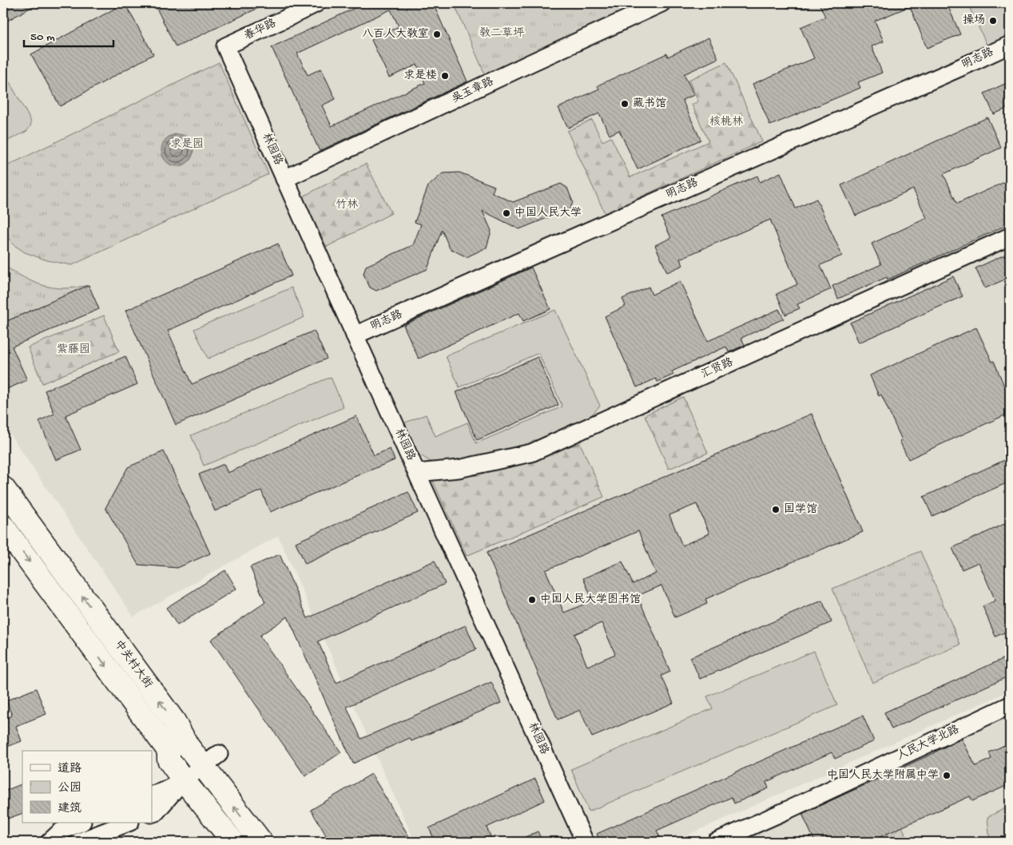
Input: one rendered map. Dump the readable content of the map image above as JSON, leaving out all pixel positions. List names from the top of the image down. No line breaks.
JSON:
{"streets":{"main road":["中关村大街"],"street":["春华路","明志路","吴玉章路","林园路","汇贤路","人民大学北路"]},"crossings":[["春华路","林园路"],["明志路","林园路"],["吴玉章路","林园路"],["林园路","汇贤路"]],"parks":["教二草坪","核桃林","求是园","竹林","紫藤园"],"places":["操场","八百人大教室","求是楼","藏书馆","中国人民大学","国学馆","中国人民大学图书馆","中国人民大学附属中学"],"legend":["道路","公园","建筑"],"scale_bar":"50 m"}
